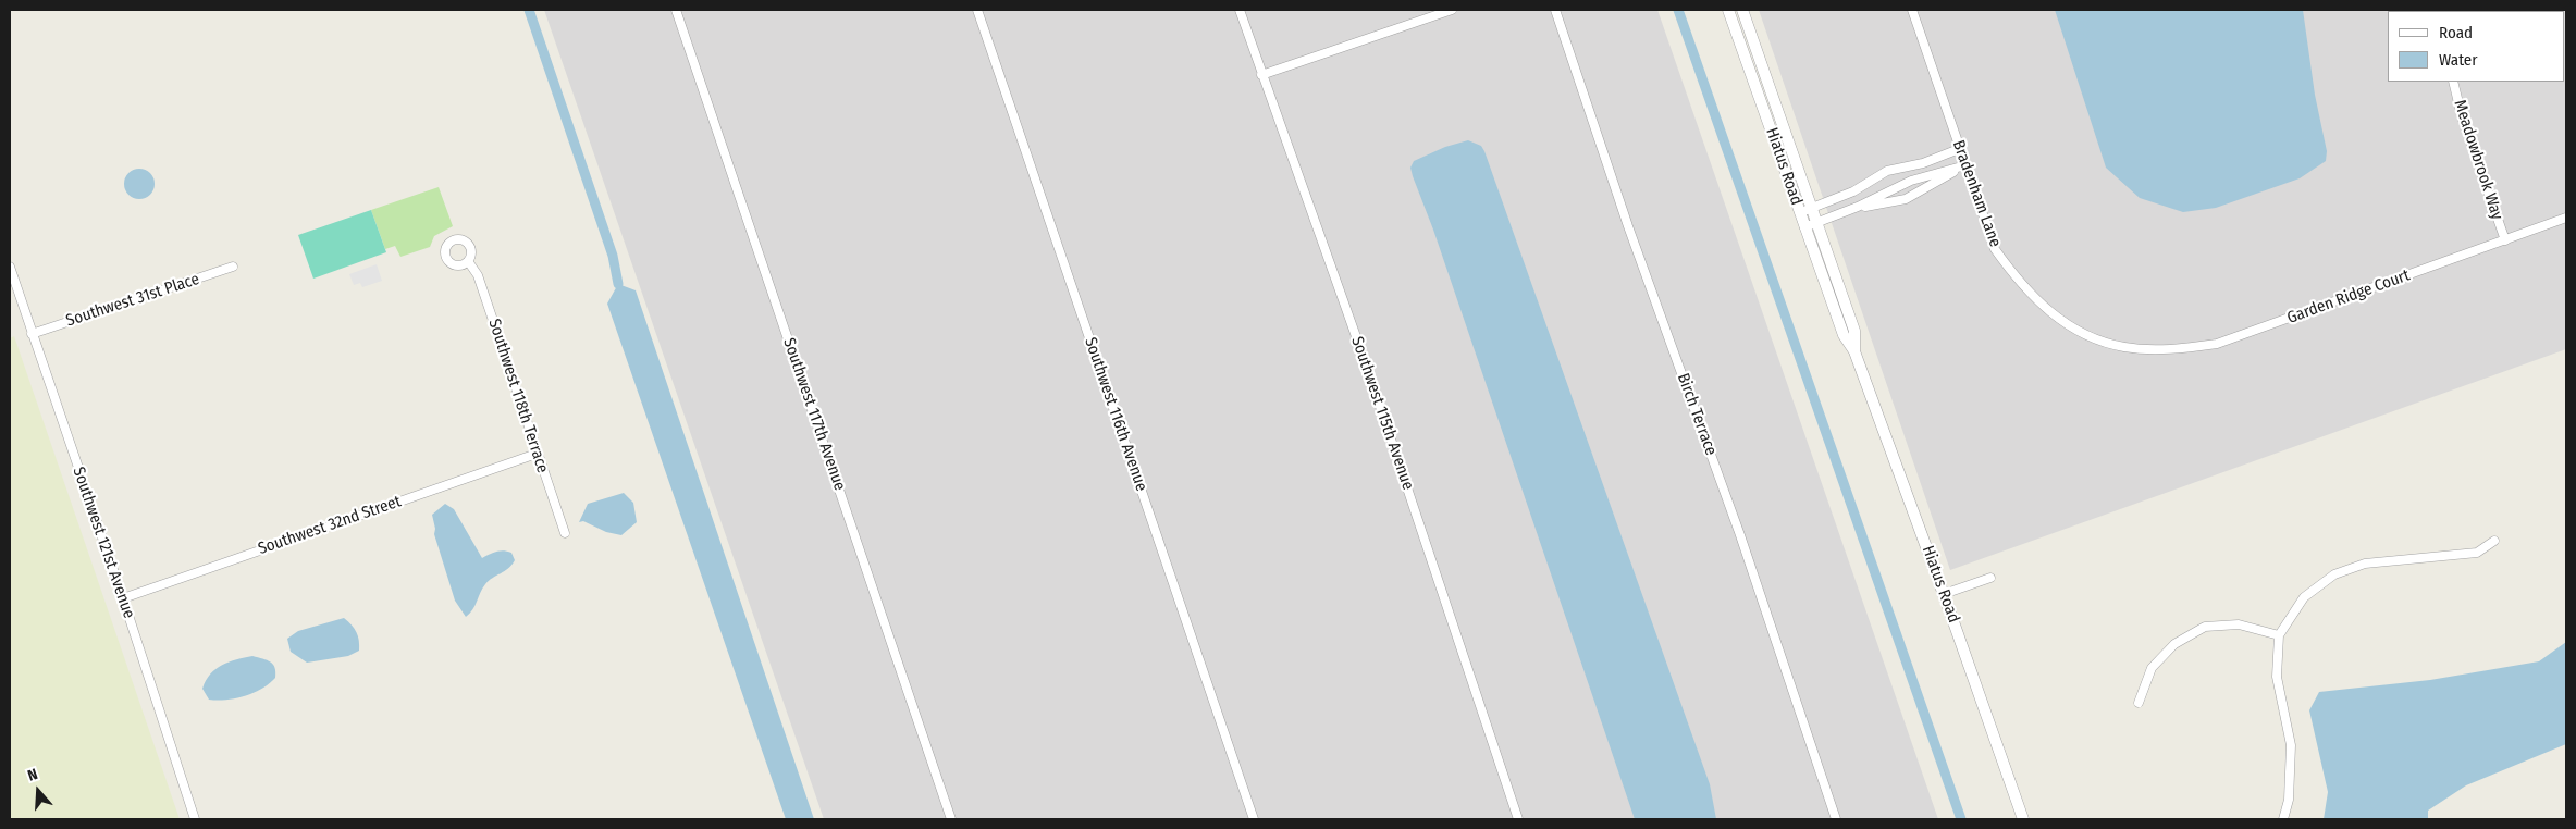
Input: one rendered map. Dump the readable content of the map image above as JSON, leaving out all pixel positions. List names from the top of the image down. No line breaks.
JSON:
{"streets":{"street":["Meadowbrook Way","Hiatus Road","Bradenham Lane","Garden Ridge Court","Southwest 31st Place","Southwest 118th Terrace","Southwest 115th Avenue","Southwest 117th Avenue","Southwest 116th Avenue","Birch Terrace","Southwest 32nd Street","Southwest 121st Avenue"]},"crossings":[["Meadowbrook Way","Garden Ridge Court"],["Bradenham Lane","Garden Ridge Court"],["Southwest 31st Place","Southwest 121st Avenue"],["Southwest 118th Terrace","Southwest 32nd Street"],["Southwest 32nd Street","Southwest 121st Avenue"]],"legend":["Road","Water"],"north":"top"}
